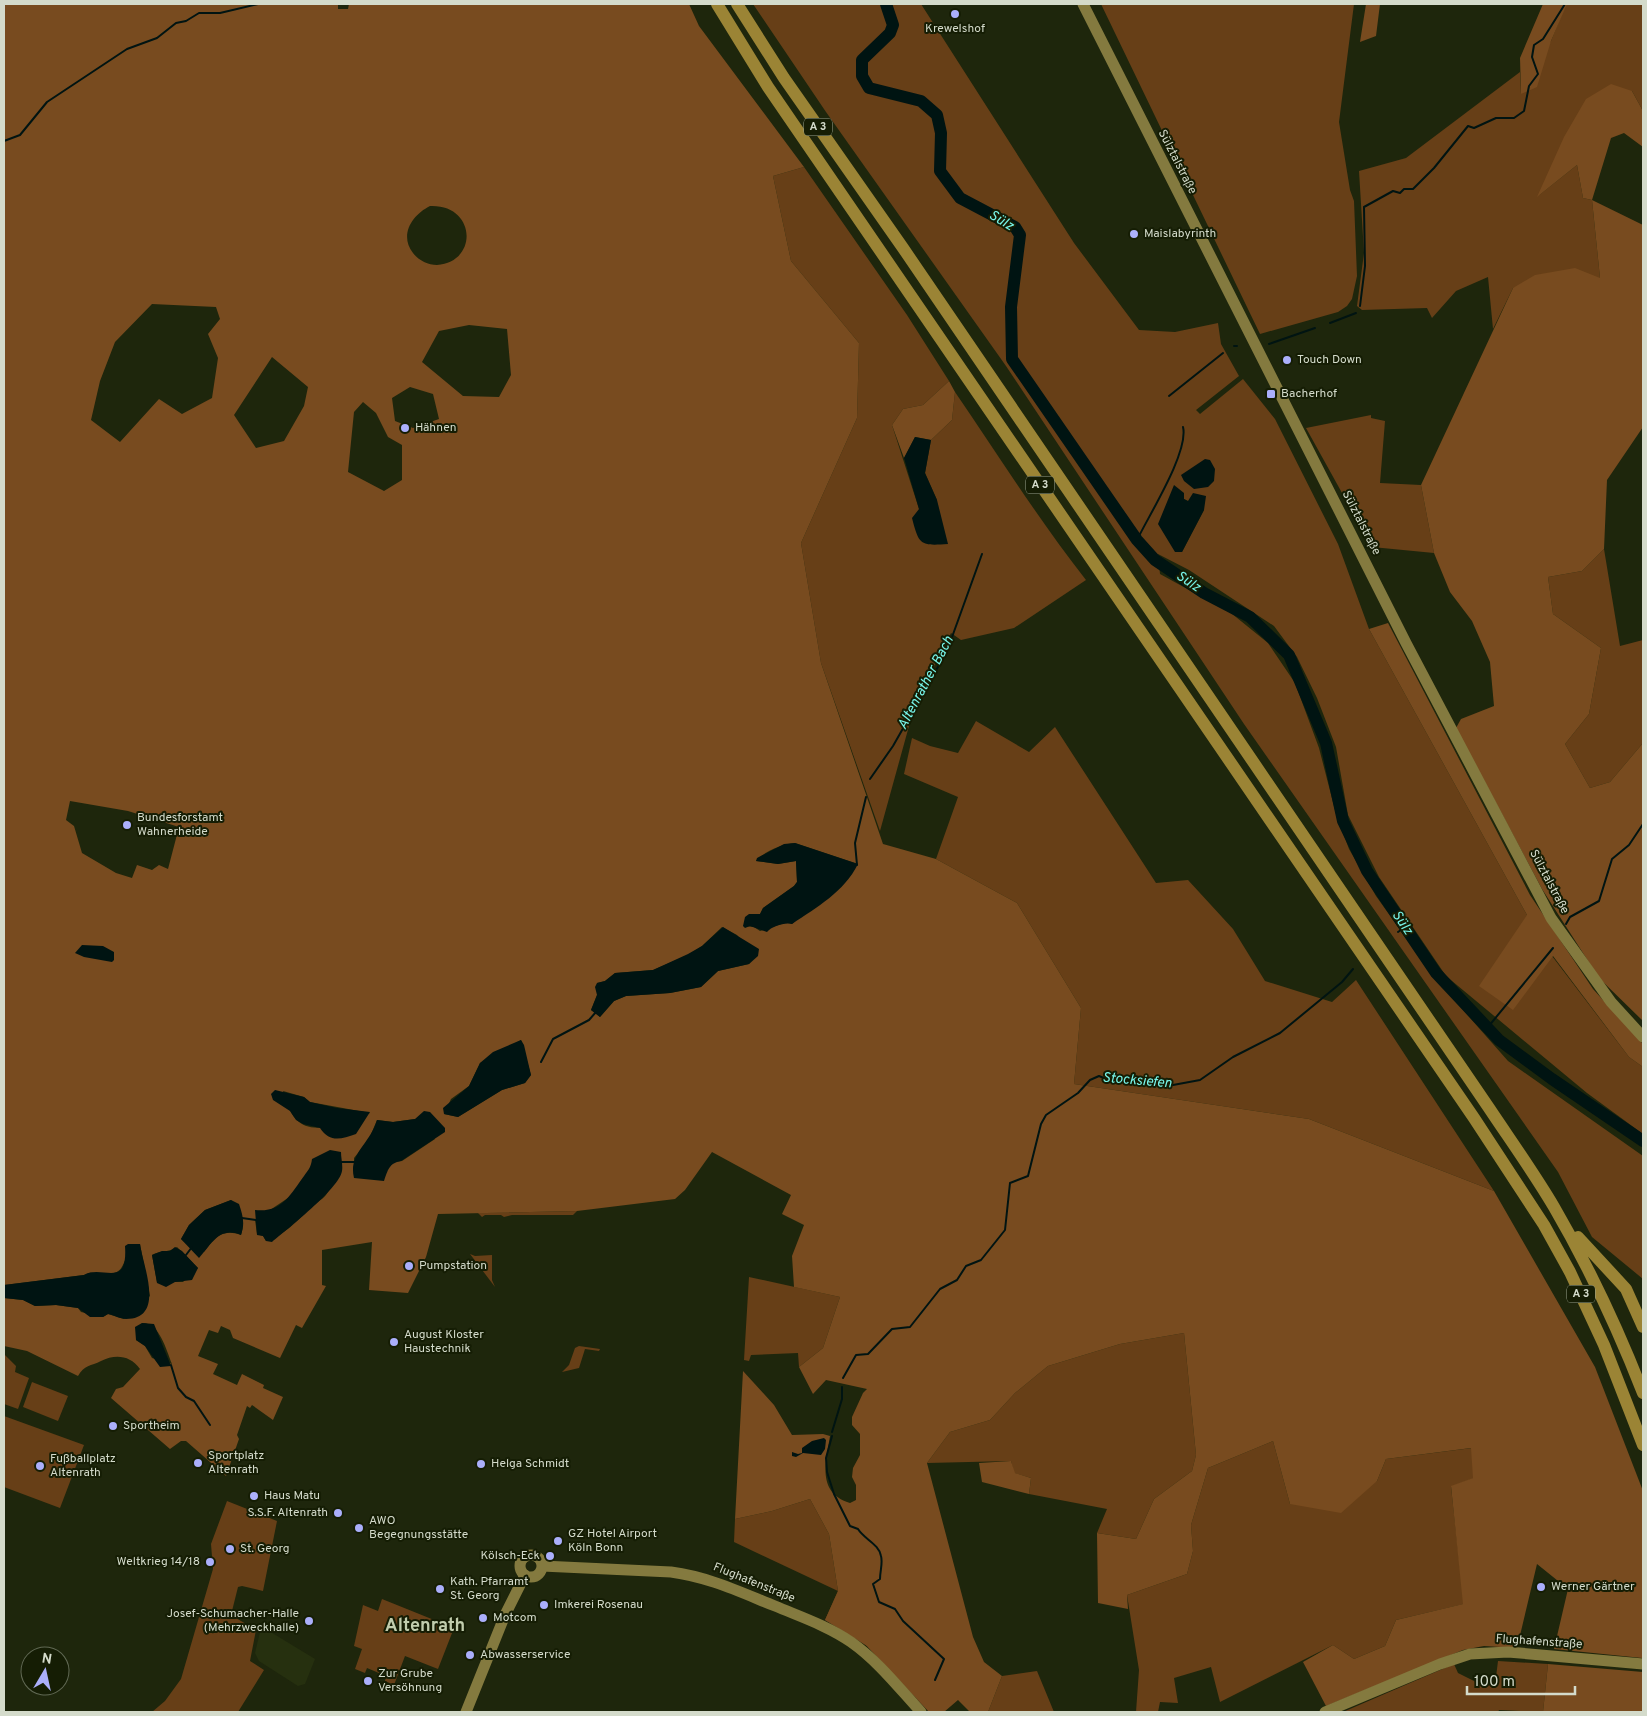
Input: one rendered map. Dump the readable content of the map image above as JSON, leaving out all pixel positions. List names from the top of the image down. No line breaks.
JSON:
{"streets":{"highway":["A 3"],"main road":["Sülztalstraße","Flughafenstraße"]},"districts":["Altenrath"],"water":["Sülz","Altenrather Bach","Stocksiefen"],"places":{"other":["Krewelshof","Maislabyrinth","Touch Down","Hähnen","Bundesforstamt Wahnerheide","Pumpstation","August Kloster Haustechnik","Sportheim","Sportplatz Altenrath","Helga Schmidt","Fußballplatz Altenrath","Haus Matu","S.S.F. Altenrath","AWO Begegnungsstätte","GZ Hotel Airport Köln Bonn","St. Georg","Kölsch-Eck","Weltkrieg 14/18","Werner Gärtner","Kath. Pfarramt St. Georg","Imkerei Rosenau","Motcom","Josef-Schumacher-Halle (Mehrzweckhalle)","Abwasserservice","Zur Grube Versöhnung"],"transit":["Bacherhof"]},"scale_bar":"100 m","north":"top"}
